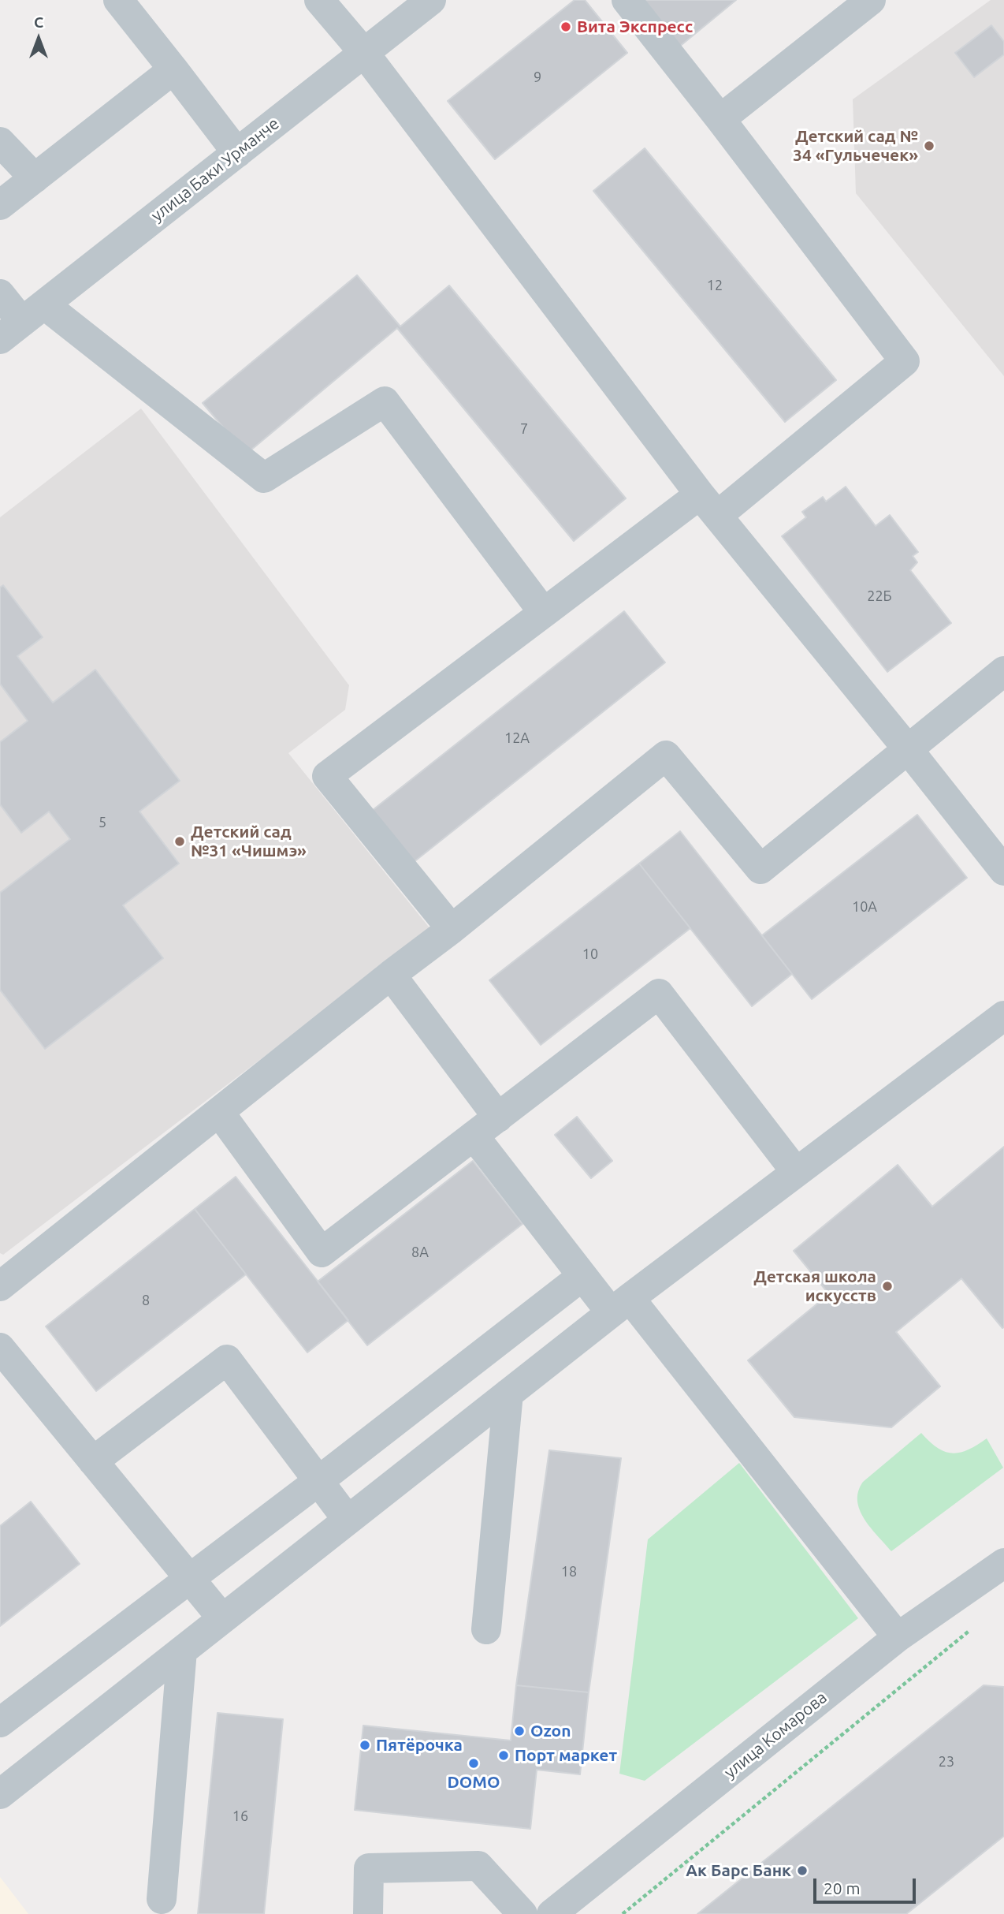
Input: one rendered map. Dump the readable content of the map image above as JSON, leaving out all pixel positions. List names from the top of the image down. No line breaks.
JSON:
{"streets":{"street":["улица Баки Урманче","улица Комарова"]},"places":["Вита Экспресс","Детский сад № 34 «Гульчечек»","Детский сад №31 «Чишмэ»","Детская школа искусств","Ozon","Пятёрочка","Порт маркет","DOMO","Ак Барс Банк"],"house_numbers":["9","12","7","22Б","12А","5","10А","10","8А","8","18","23","16"],"scale_bar":"20 m","north":"top"}
